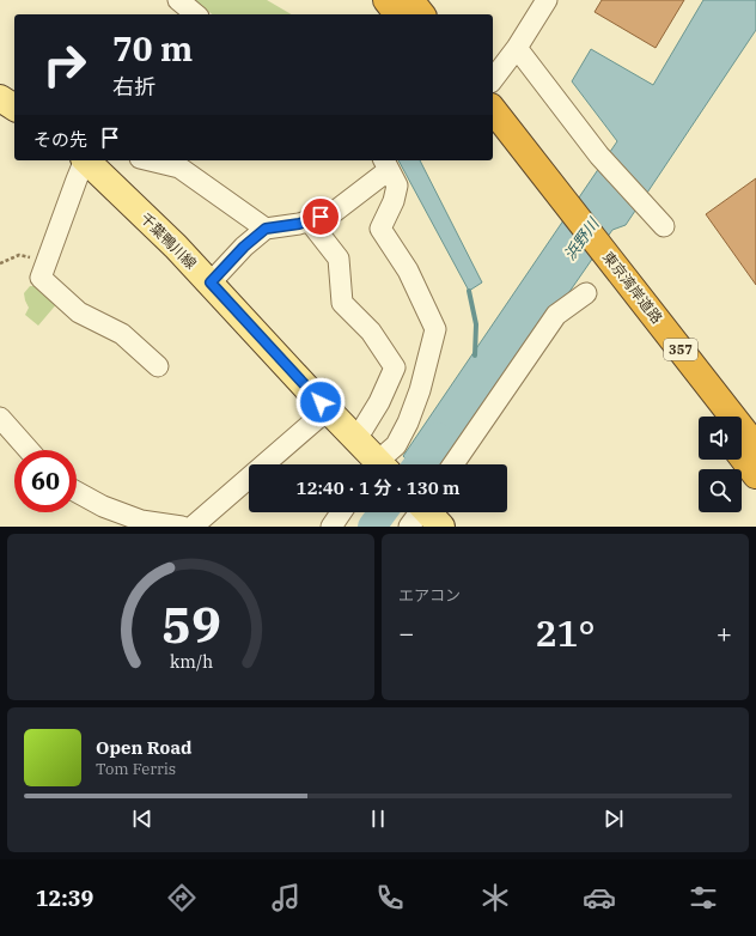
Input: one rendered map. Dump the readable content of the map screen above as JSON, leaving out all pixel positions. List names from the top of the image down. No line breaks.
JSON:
{"streets":{"highway":["東京湾岸道路","357"],"main road":["千葉鴨川線"]},"water":["浜野川"],"page":{"turn":["70 m","右折"],"then":"その先","limit":"60","trip":"12:40 · 1 分 · 130 m","tile":"エアコン","heat":["−","21°","+"],"song":["Open Road","Tom Ferris"],"tabs":"12:39","gauge":["59","km/h"]}}
